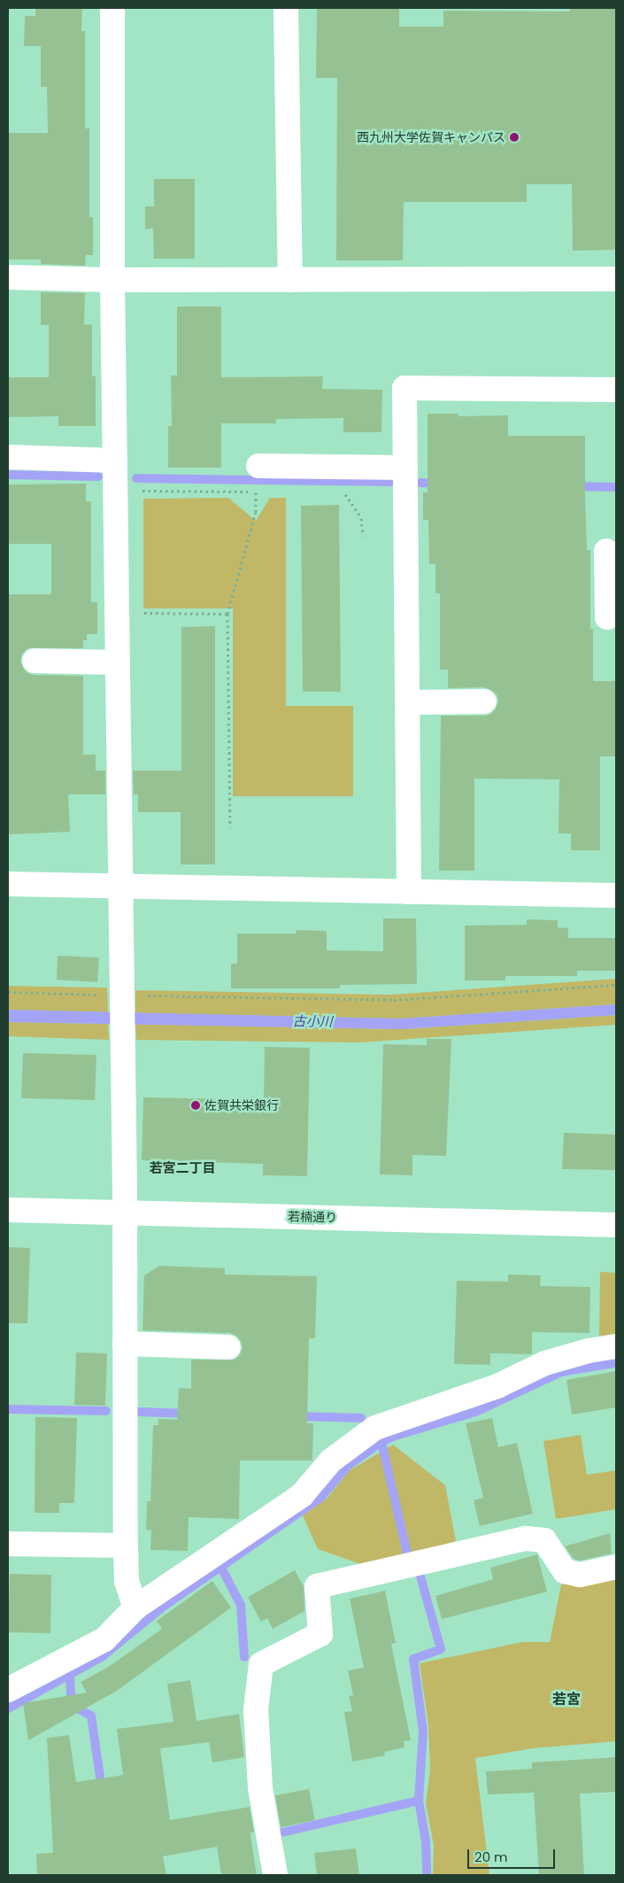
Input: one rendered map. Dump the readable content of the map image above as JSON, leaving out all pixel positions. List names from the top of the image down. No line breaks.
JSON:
{"streets":{"street":["若楠通り"]},"districts":["若宮二丁目","若宮"],"water":["古小川"],"places":["西九州大学佐賀キャンパス","佐賀共栄銀行"],"scale_bar":"20 m"}
